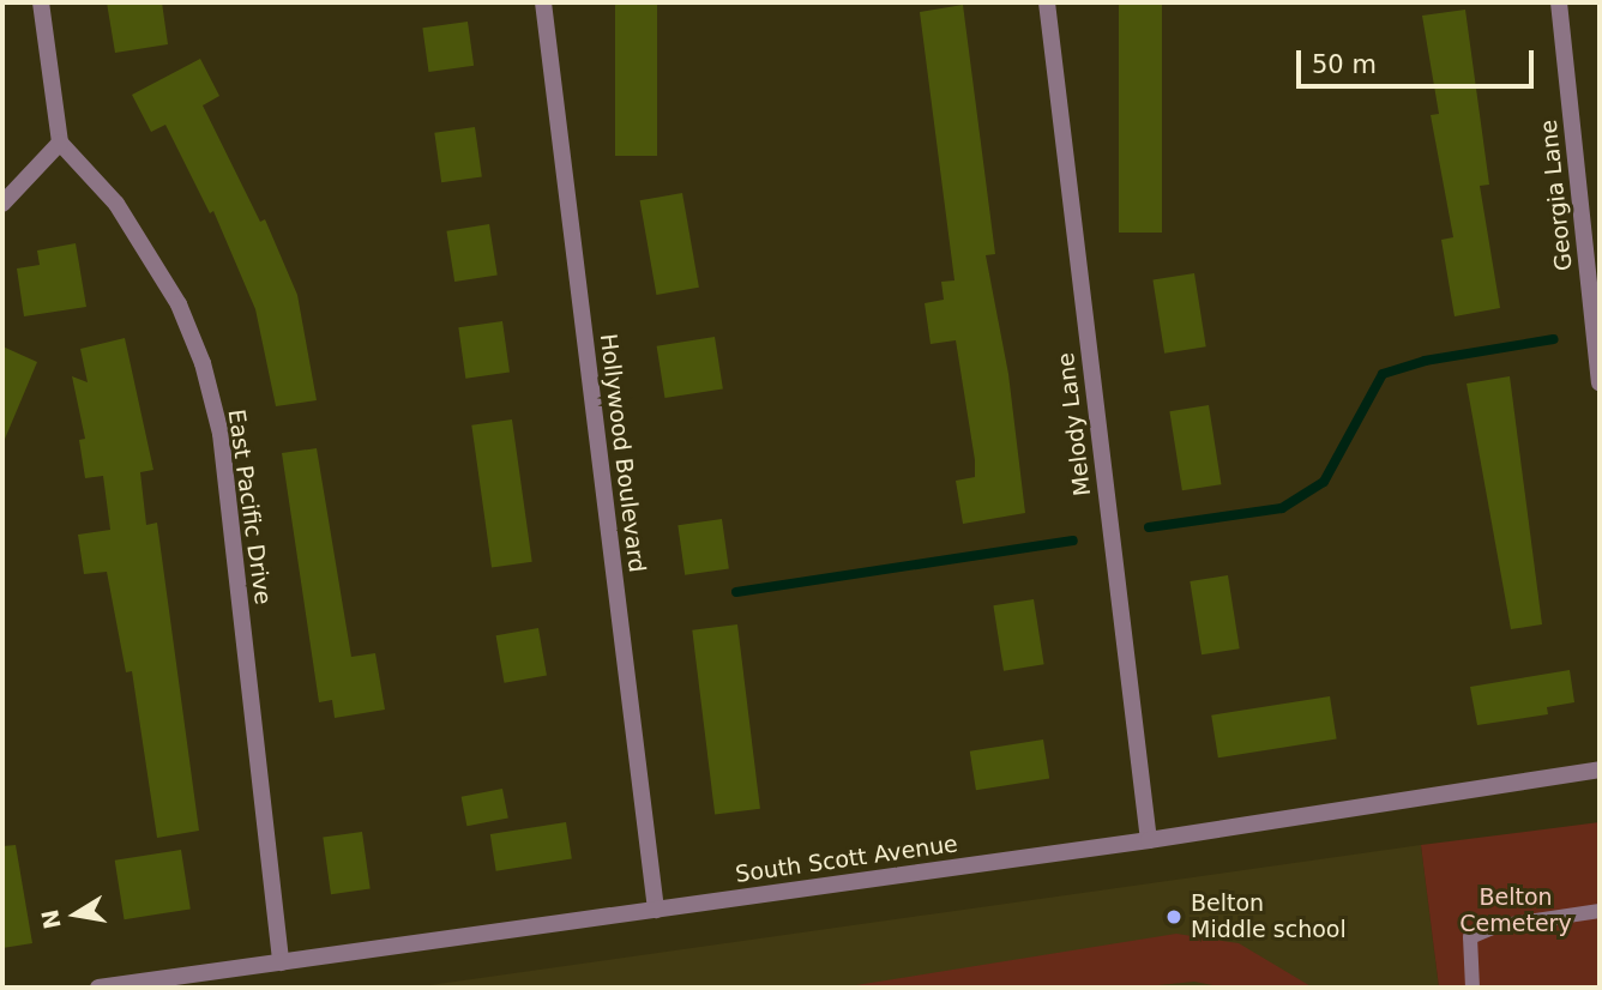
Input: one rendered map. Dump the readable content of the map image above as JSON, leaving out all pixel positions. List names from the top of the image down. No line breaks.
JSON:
{"streets":{"street":["Georgia Lane","Melody Lane","Hollywood Boulevard","East Pacific Drive","South Scott Avenue"]},"crossings":[["Melody Lane","South Scott Avenue"],["Hollywood Boulevard","South Scott Avenue"],["East Pacific Drive","South Scott Avenue"]],"parks":["Belton Cemetery"],"places":["Belton Middle school"],"scale_bar":"50 m","north":"left"}
